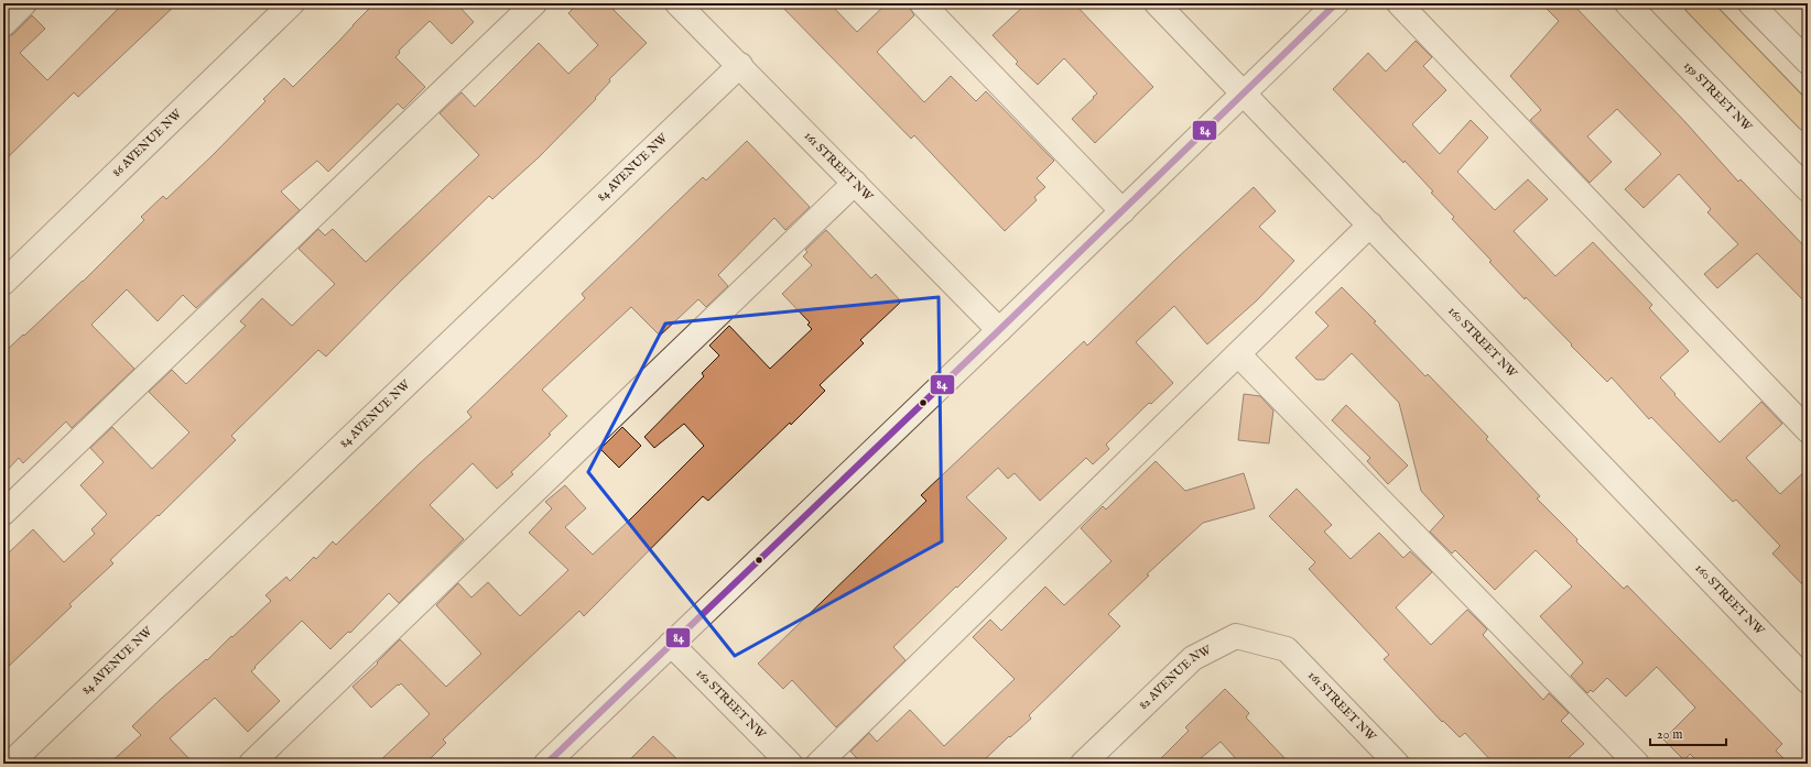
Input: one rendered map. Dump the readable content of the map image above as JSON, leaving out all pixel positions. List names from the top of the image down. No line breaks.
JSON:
{"streets":{"street":["159 STREET NW","86 AVENUE NW","161 STREET NW","84 AVENUE NW","160 STREET NW","82 AVENUE NW","162 STREET NW"]},"crossings":[["161 STREET NW","84 AVENUE NW"],["161 STREET NW","82 AVENUE NW"]],"lines":["transit line 84"],"scale_bar":"20 m"}
